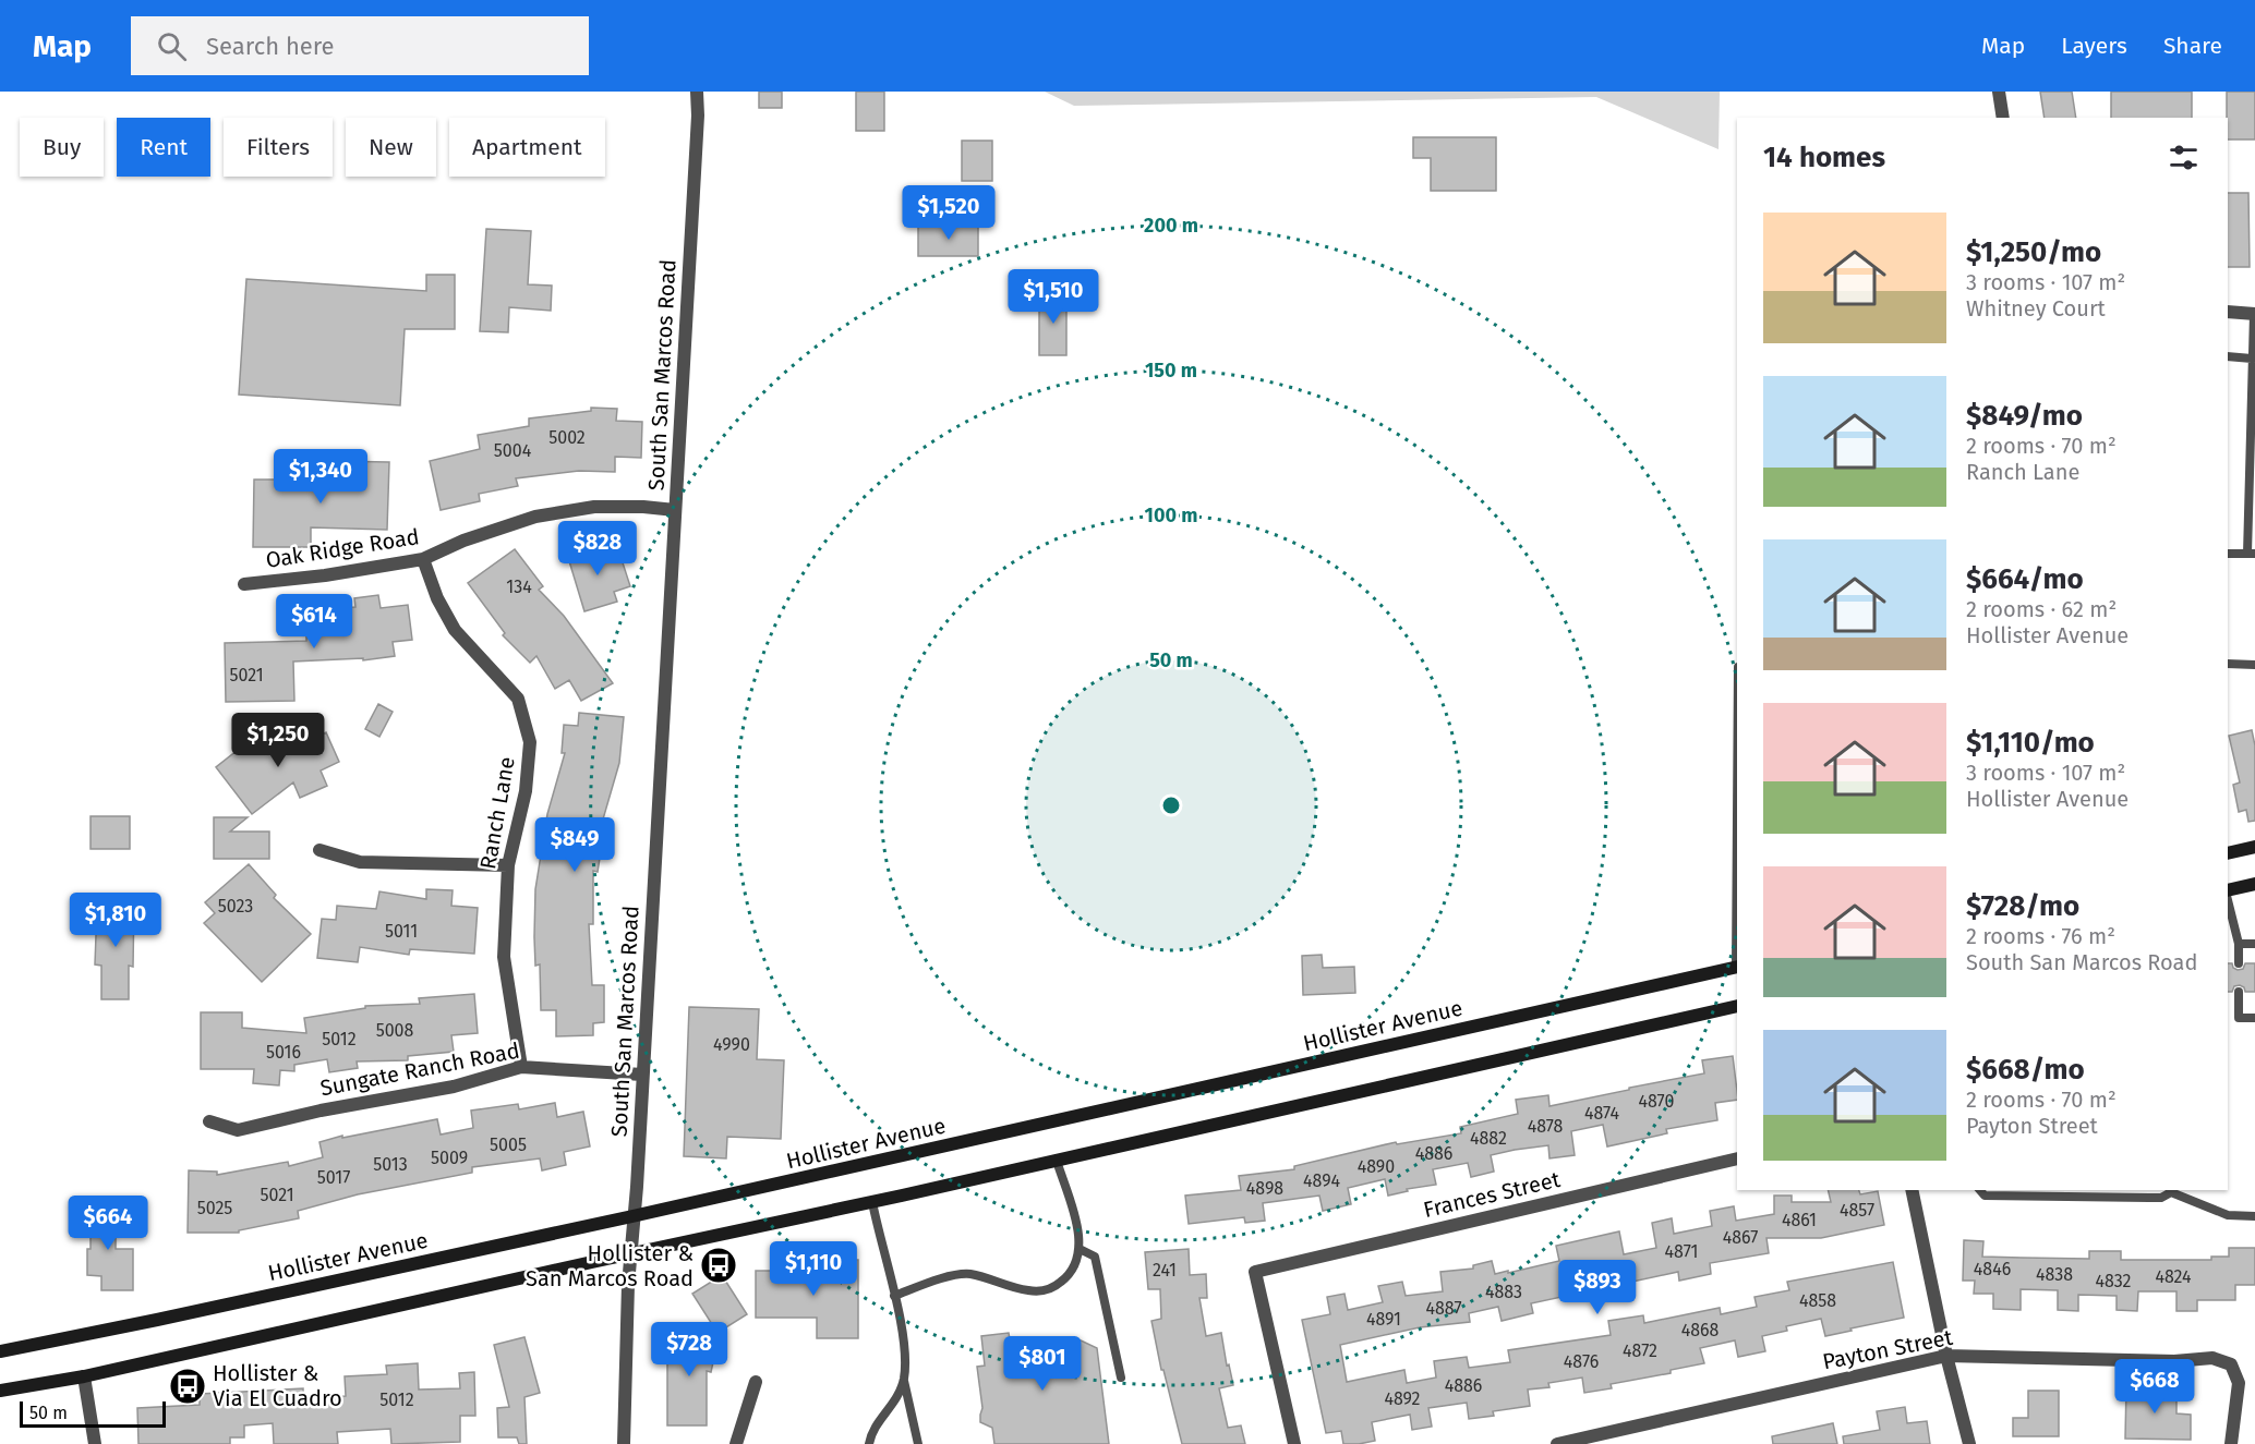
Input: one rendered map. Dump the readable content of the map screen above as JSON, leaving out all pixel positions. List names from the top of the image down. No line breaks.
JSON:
{"streets":{"main road":["Hollister Avenue"],"street":["South San Marcos Road","Oak Ridge Road","Ranch Lane","Sungate Ranch Road","Frances Street","Payton Street"]},"crossings":[["South San Marcos Road","Oak Ridge Road"],["South San Marcos Road","Hollister Avenue"],["South San Marcos Road","Sungate Ranch Road"],["Oak Ridge Road","Ranch Lane"],["Ranch Lane","Sungate Ranch Road"]],"places":{"bus stop":["Hollister & San Marcos Road","Hollister & Via El Cuadro"]},"house_numbers":["5002","5004","134","5021","5023","5011","5008","5012","4990","5016","4870","4874","4878","4882","5005","4886","5009","5013","4890","5017","4894","4898","5021","5025","4857","4861","4867","4871","4846","241","4838","4824","4832","4883","4858","4887","4891","4868","4872","4876","4886","4892","5012"],"scale_bar":"50 m","page":{"header":"Map","search":"Search here","nav":["Map","Layers","Share"],"chip":["Buy","Rent","Filters","New","Apartment"],"heading":"14 homes","price":["$1,520","$1,510","$1,340","$828","$614","$1,250","$849","$1,810","$664","$1,110","$893","$728","$801","$668"],"list":[{"name":"$1,250/mo","note":"3 rooms · 107 m² · Whitney Court"},{"name":"$849/mo","note":"2 rooms · 70 m² · Ranch Lane"},{"name":"$664/mo","note":"2 rooms · 62 m² · Hollister Avenue"},{"name":"$1,110/mo","note":"3 rooms · 107 m² · Hollister Avenue"},{"name":"$728/mo","note":"2 rooms · 76 m² · South San Marcos Road"},{"name":"$668/mo","note":"2 rooms · 70 m² · Payton Street"}],"scale":"50 m"},"rings":["200 m","150 m","100 m","50 m"]}
